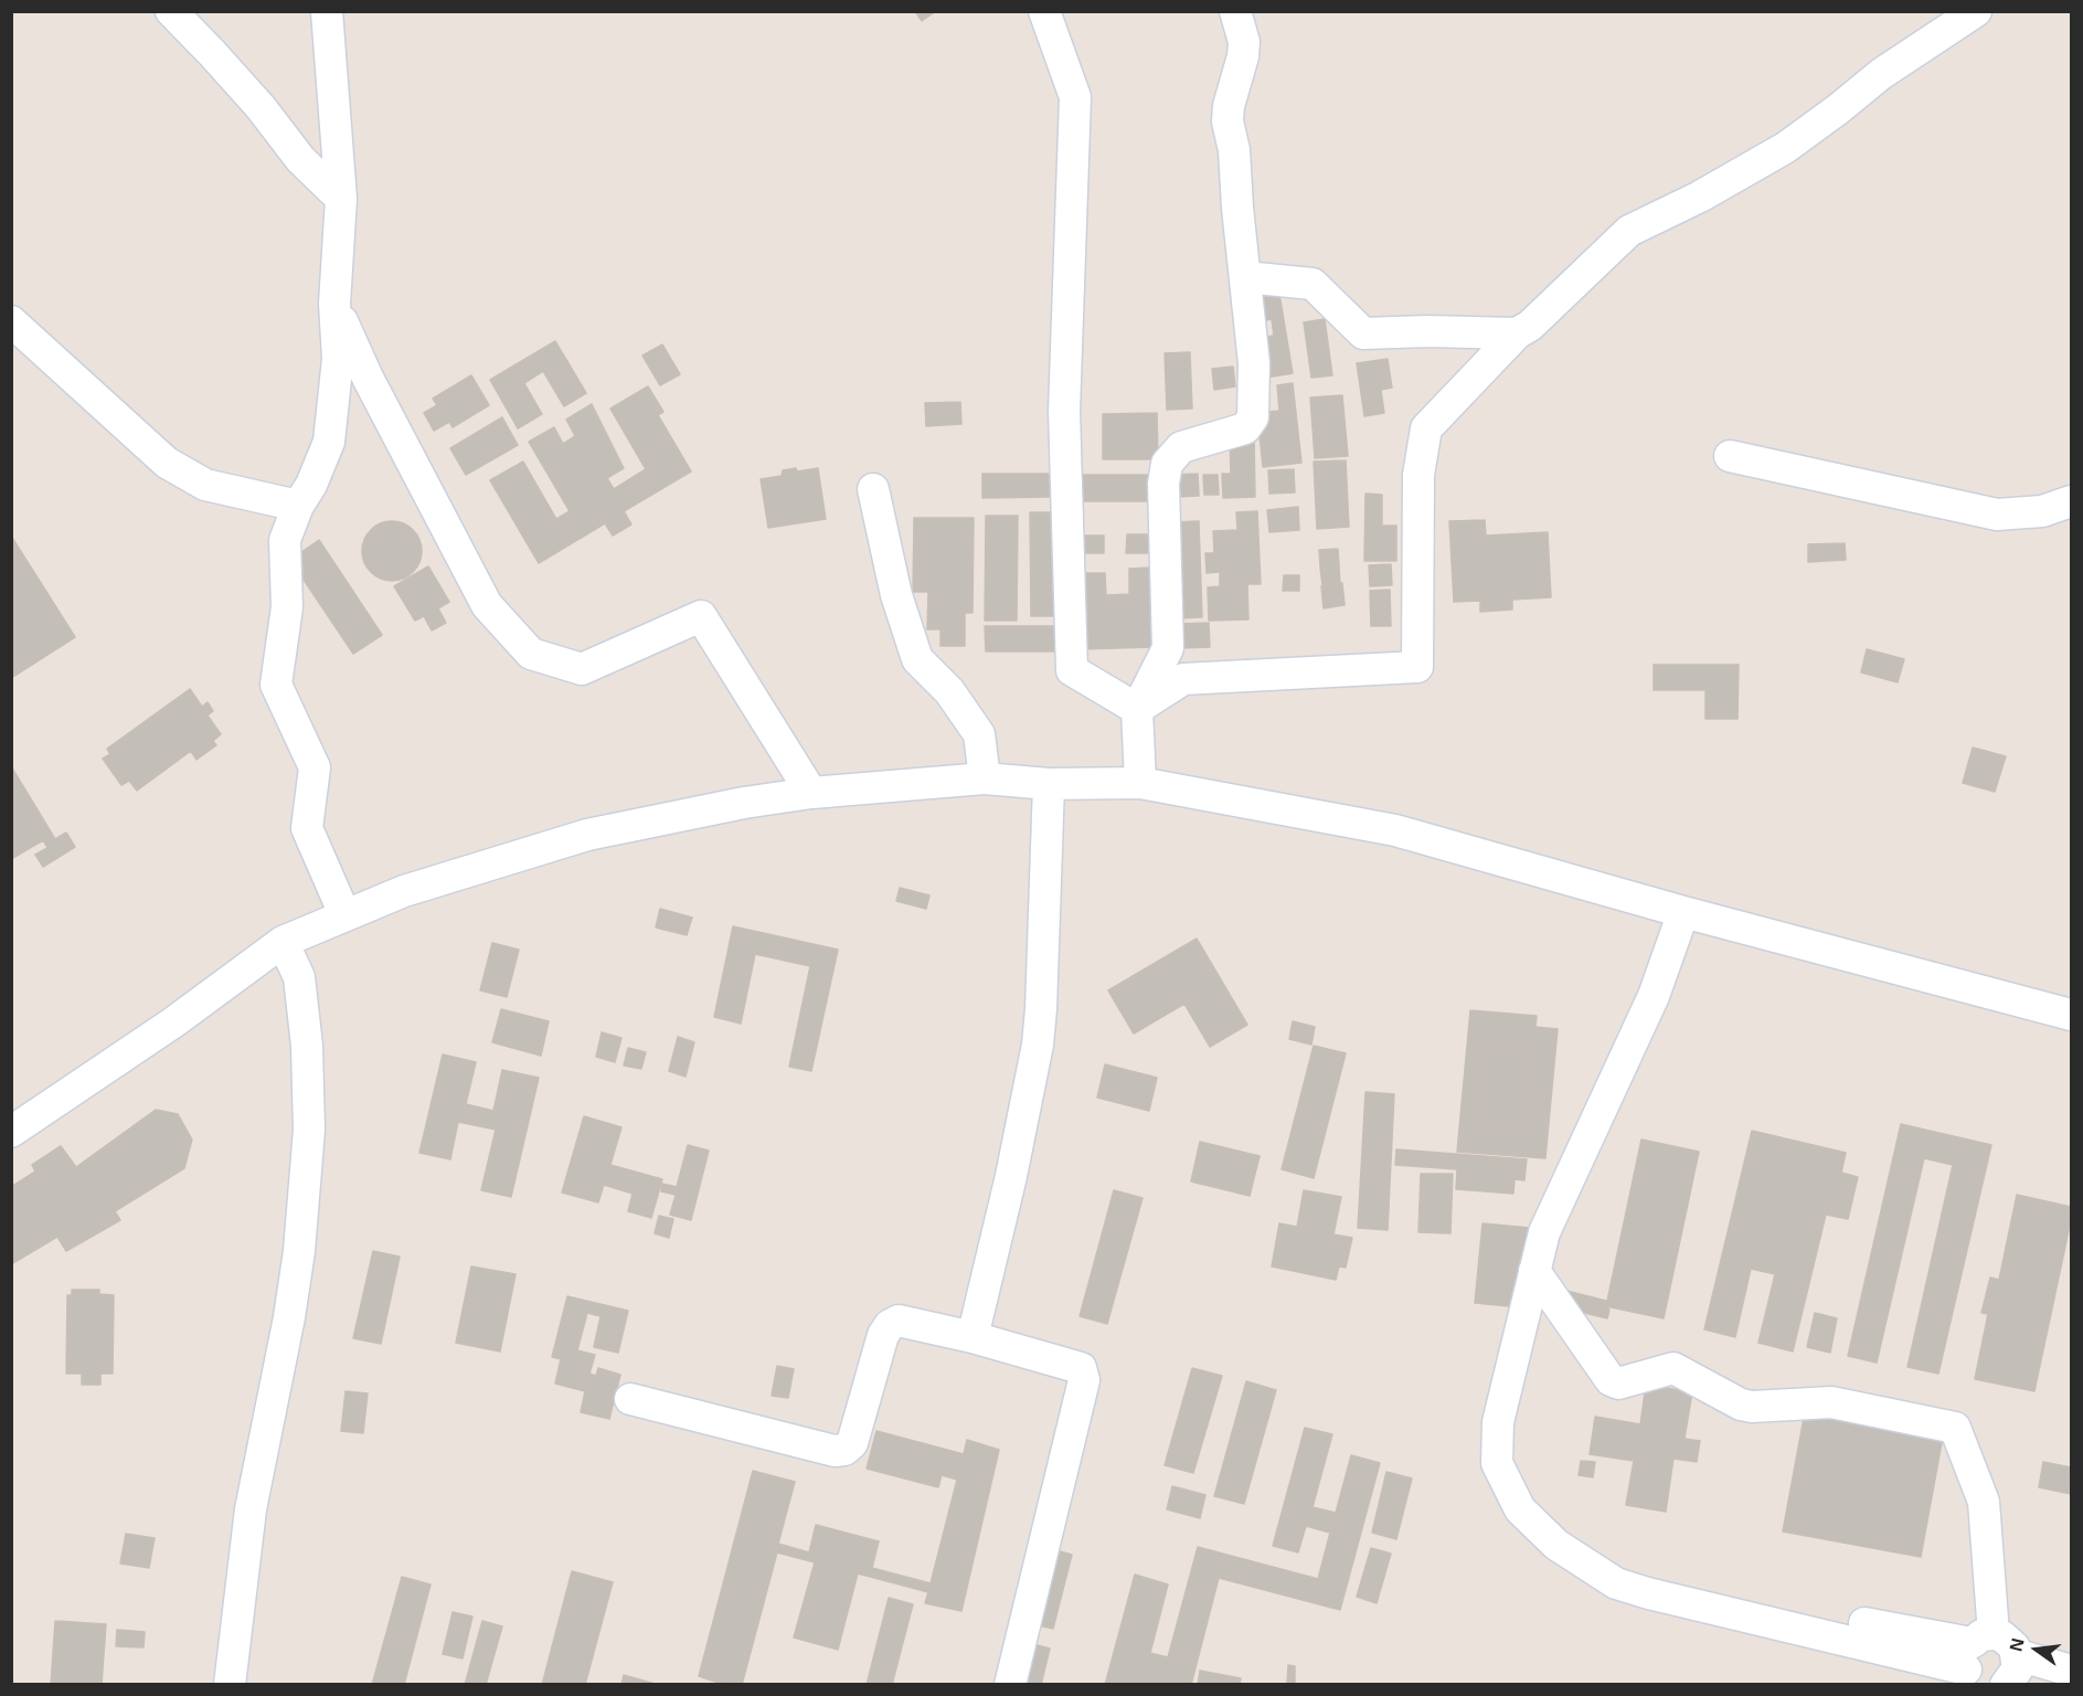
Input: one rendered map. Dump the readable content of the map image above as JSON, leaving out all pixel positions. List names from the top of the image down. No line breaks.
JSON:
{"north":"left"}
